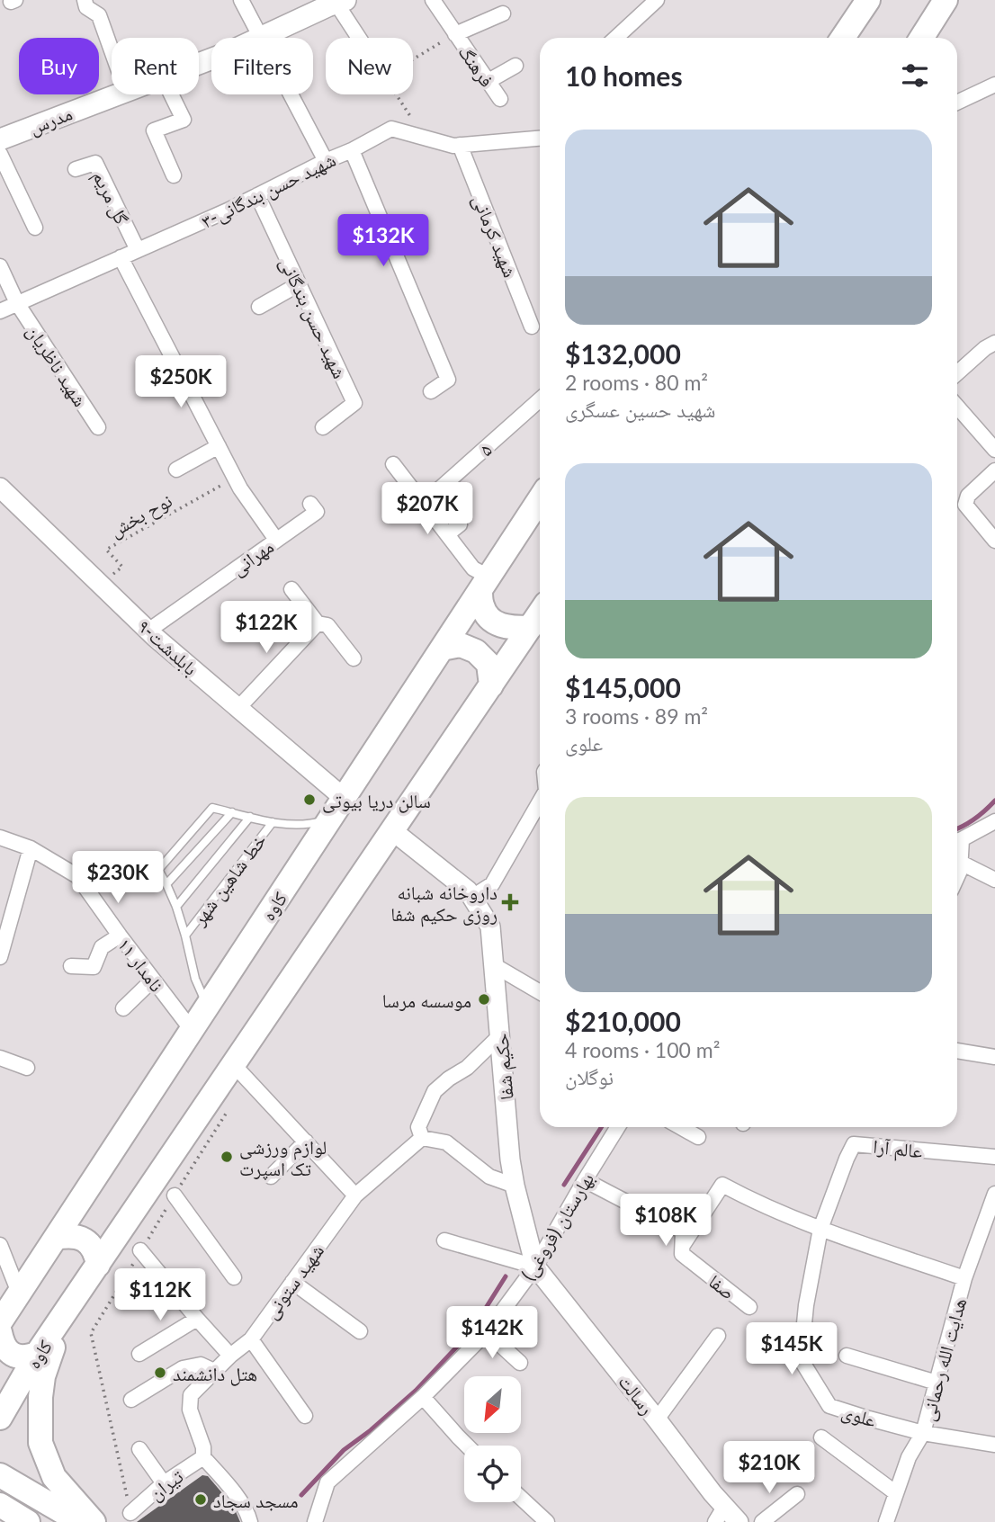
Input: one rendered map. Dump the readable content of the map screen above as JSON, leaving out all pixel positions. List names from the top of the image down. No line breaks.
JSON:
{"streets":{"main road":["مدرس","کاوه"],"street":["فرهنگ","۳-شهید حسن بندگانی","گل مریم","شهید کرمانی","شهید حسن بندگانی","شهید ناظریان","۵","مهرانی","۹-بابلدشت","۱۱ نامدار","حکیم شفا","عالم آرا","بهارستان (فروغی)","شهید ستونی","صفا","هدایت الله رحمانی","رسالت","علوی","تیران"],"lane":["خط شاهین شهر"],"path":["نوح بخش"]},"crossings":[["۳-شهید حسن بندگانی","گل مریم"],["۳-شهید حسن بندگانی","شهید کرمانی"],["۳-شهید حسن بندگانی","شهید حسن بندگانی"],["۳-شهید حسن بندگانی","شهید ناظریان"],["نوح بخش","۹-بابلدشت"],["مهرانی","۹-بابلدشت"],["۹-بابلدشت","کاوه"],["کاوه","۱۱ نامدار"],["کاوه","حکیم شفا"],["حکیم شفا","بهارستان (فروغی)"],["حکیم شفا","رسالت"],["عالم آرا","علوی"],["بهارستان (فروغی)","صفا"],["بهارستان (فروغی)","رسالت"],["شهید ستونی","تیران"],["هدایت الله رحمانی","علوی"]],"places":{"other":["سالن دریا بیوتی","موسسه مرسا","لوازم ورزشی تک اسپرت","هتل دانشمند","مسجد سجاد"],"health":["داروخانه شبانه‌ روزی حکیم شفا"]},"north":"bottom left","page":{"chip":["Buy","Rent","Filters","New"],"heading":"10 homes","list":[{"name":"$132,000","note":"2 rooms · 80 m² · شهید حسین عسگری"},{"name":"$145,000","note":"3 rooms · 89 m² · علوی"},{"name":"$210,000","note":"4 rooms · 100 m² · نوگلان"}],"price":["$132K","$250K","$207K","$122K","$230K","$108K","$112K","$142K","$145K","$210K"]}}
